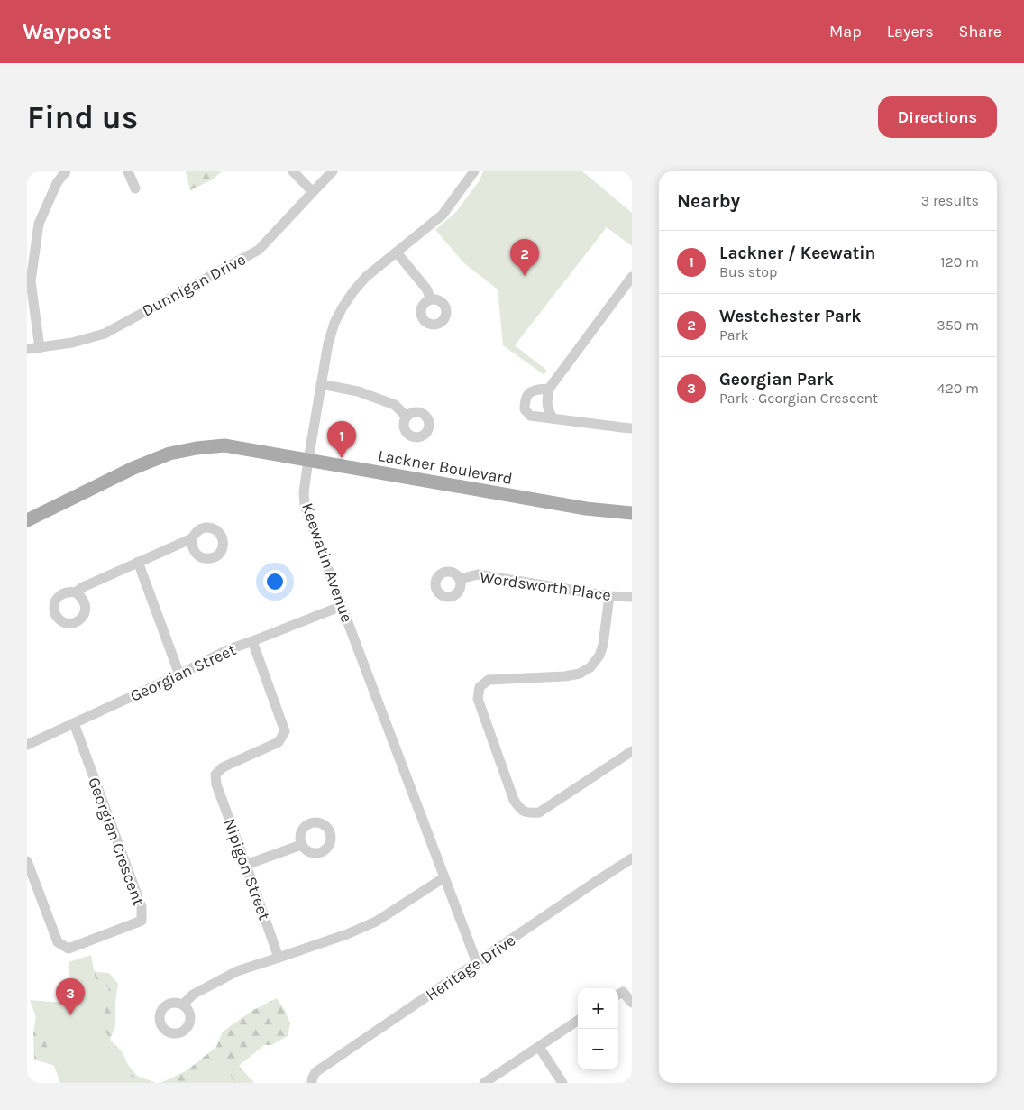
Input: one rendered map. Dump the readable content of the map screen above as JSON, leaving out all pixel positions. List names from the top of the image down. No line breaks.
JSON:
{"streets":{"main road":["Lackner Boulevard"],"street":["Dunnigan Drive","Keewatin Avenue","Wordsworth Place","Georgian Street","Georgian Crescent","Nipigon Street","Heritage Drive"]},"crossings":[["Lackner Boulevard","Keewatin Avenue"],["Keewatin Avenue","Georgian Street"],["Keewatin Avenue","Heritage Drive"],["Georgian Street","Georgian Crescent"],["Georgian Street","Nipigon Street"]],"page":{"header":"Waypost","nav":["Map","Layers","Share"],"buttons":"Directions","title":"Find us","heading":["Nearby","3 results"],"list":[{"mark":"1","name":"Lackner / Keewatin","note":"Bus stop","value":"120 m"},{"mark":"2","name":"Westchester Park","note":"Park","value":"350 m"},{"mark":"3","name":"Georgian Park","note":"Park · Georgian Crescent","value":"420 m"}],"pins":["2","1","3"],"map_buttons":["+","−"]}}
